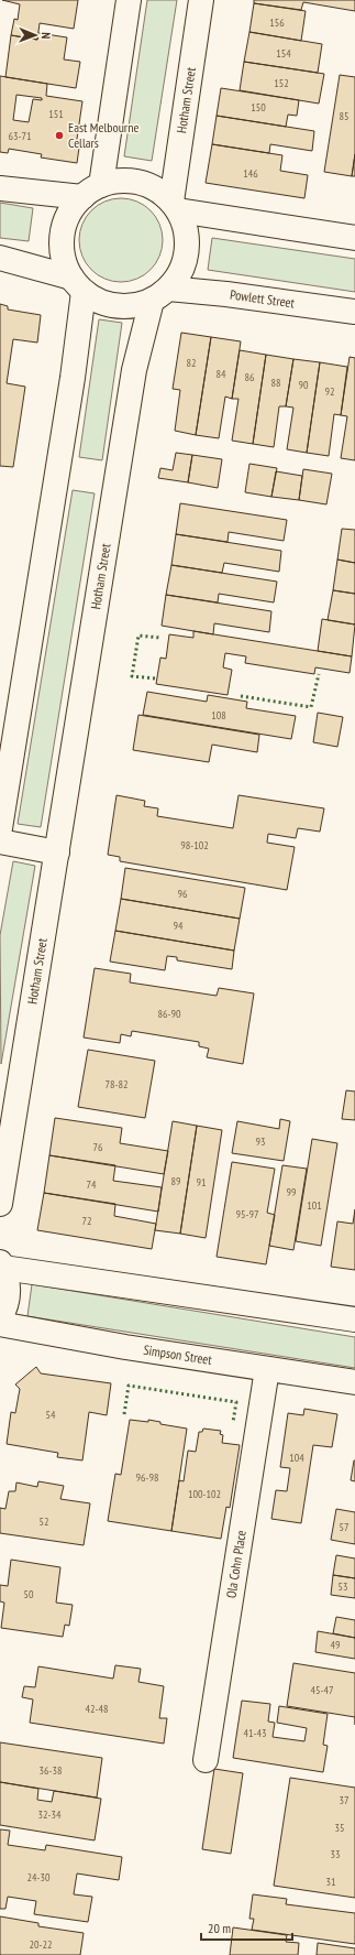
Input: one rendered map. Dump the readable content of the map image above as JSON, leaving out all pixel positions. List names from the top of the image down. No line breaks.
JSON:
{"streets":{"street":["Hotham Street","Powlett Street","Simpson Street","Ola Cohn Place"]},"crossings":[["Hotham Street","Powlett Street"],["Simpson Street","Ola Cohn Place"]],"places":["East Melbourne Cellars"],"house_numbers":["156","154","152","150","151","85","63-71","146","82","84","86","88","90","92","108","98-102","96","94","86-90","78-82","93","76","89","91","74","99","101","95-97","72","54","104","96-98","100-102","52","57","53","50","49","45-47","42-48","41-43","36-38","37","32-34","35","33","24-30","31","20-22"],"scale_bar":"20 m","north":"right"}
